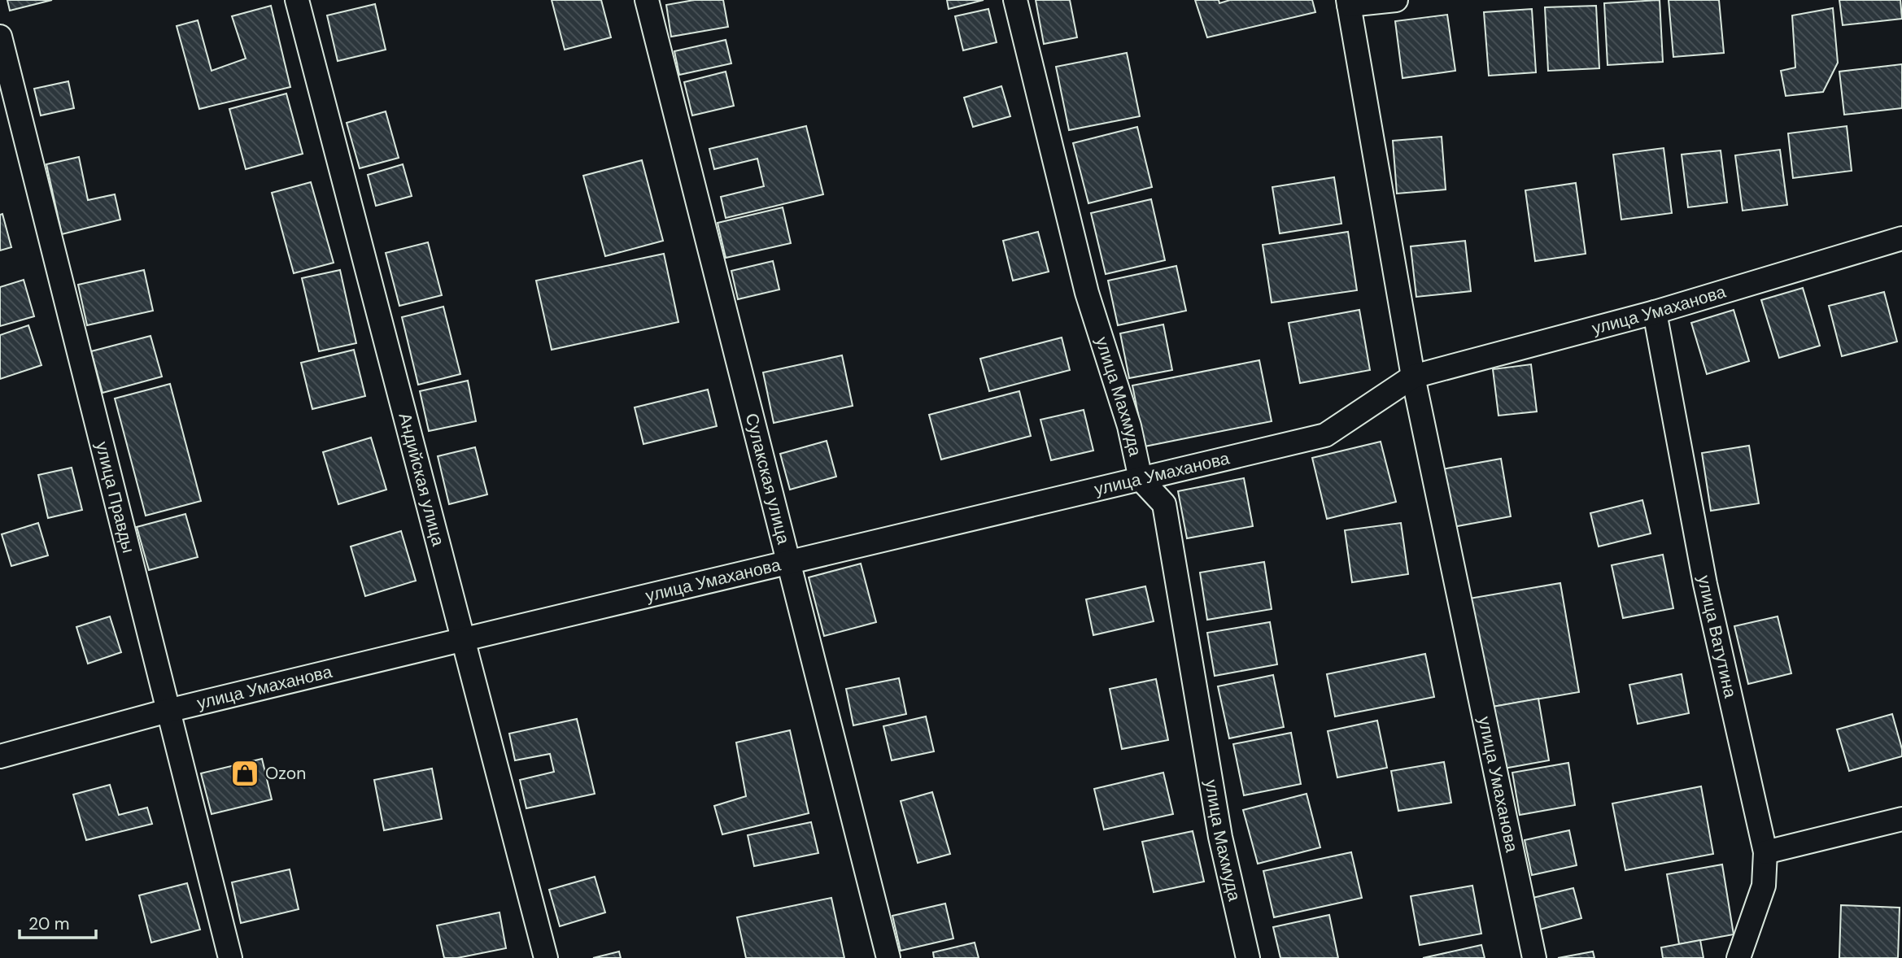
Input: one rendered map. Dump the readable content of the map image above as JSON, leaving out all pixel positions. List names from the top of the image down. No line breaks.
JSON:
{"streets":{"street":["улица Умаханова","улица Махмуда","Андийская улица","Сулакская улица","улица Правды","улица Ватутина"]},"crossings":[["улица Умаханова","улица Махмуда"],["улица Умаханова","Андийская улица"],["улица Умаханова","Сулакская улица"],["улица Умаханова","улица Правды"],["улица Умаханова","улица Ватутина"]],"places":{"shop":["Ozon"]},"scale_bar":"20 m"}
